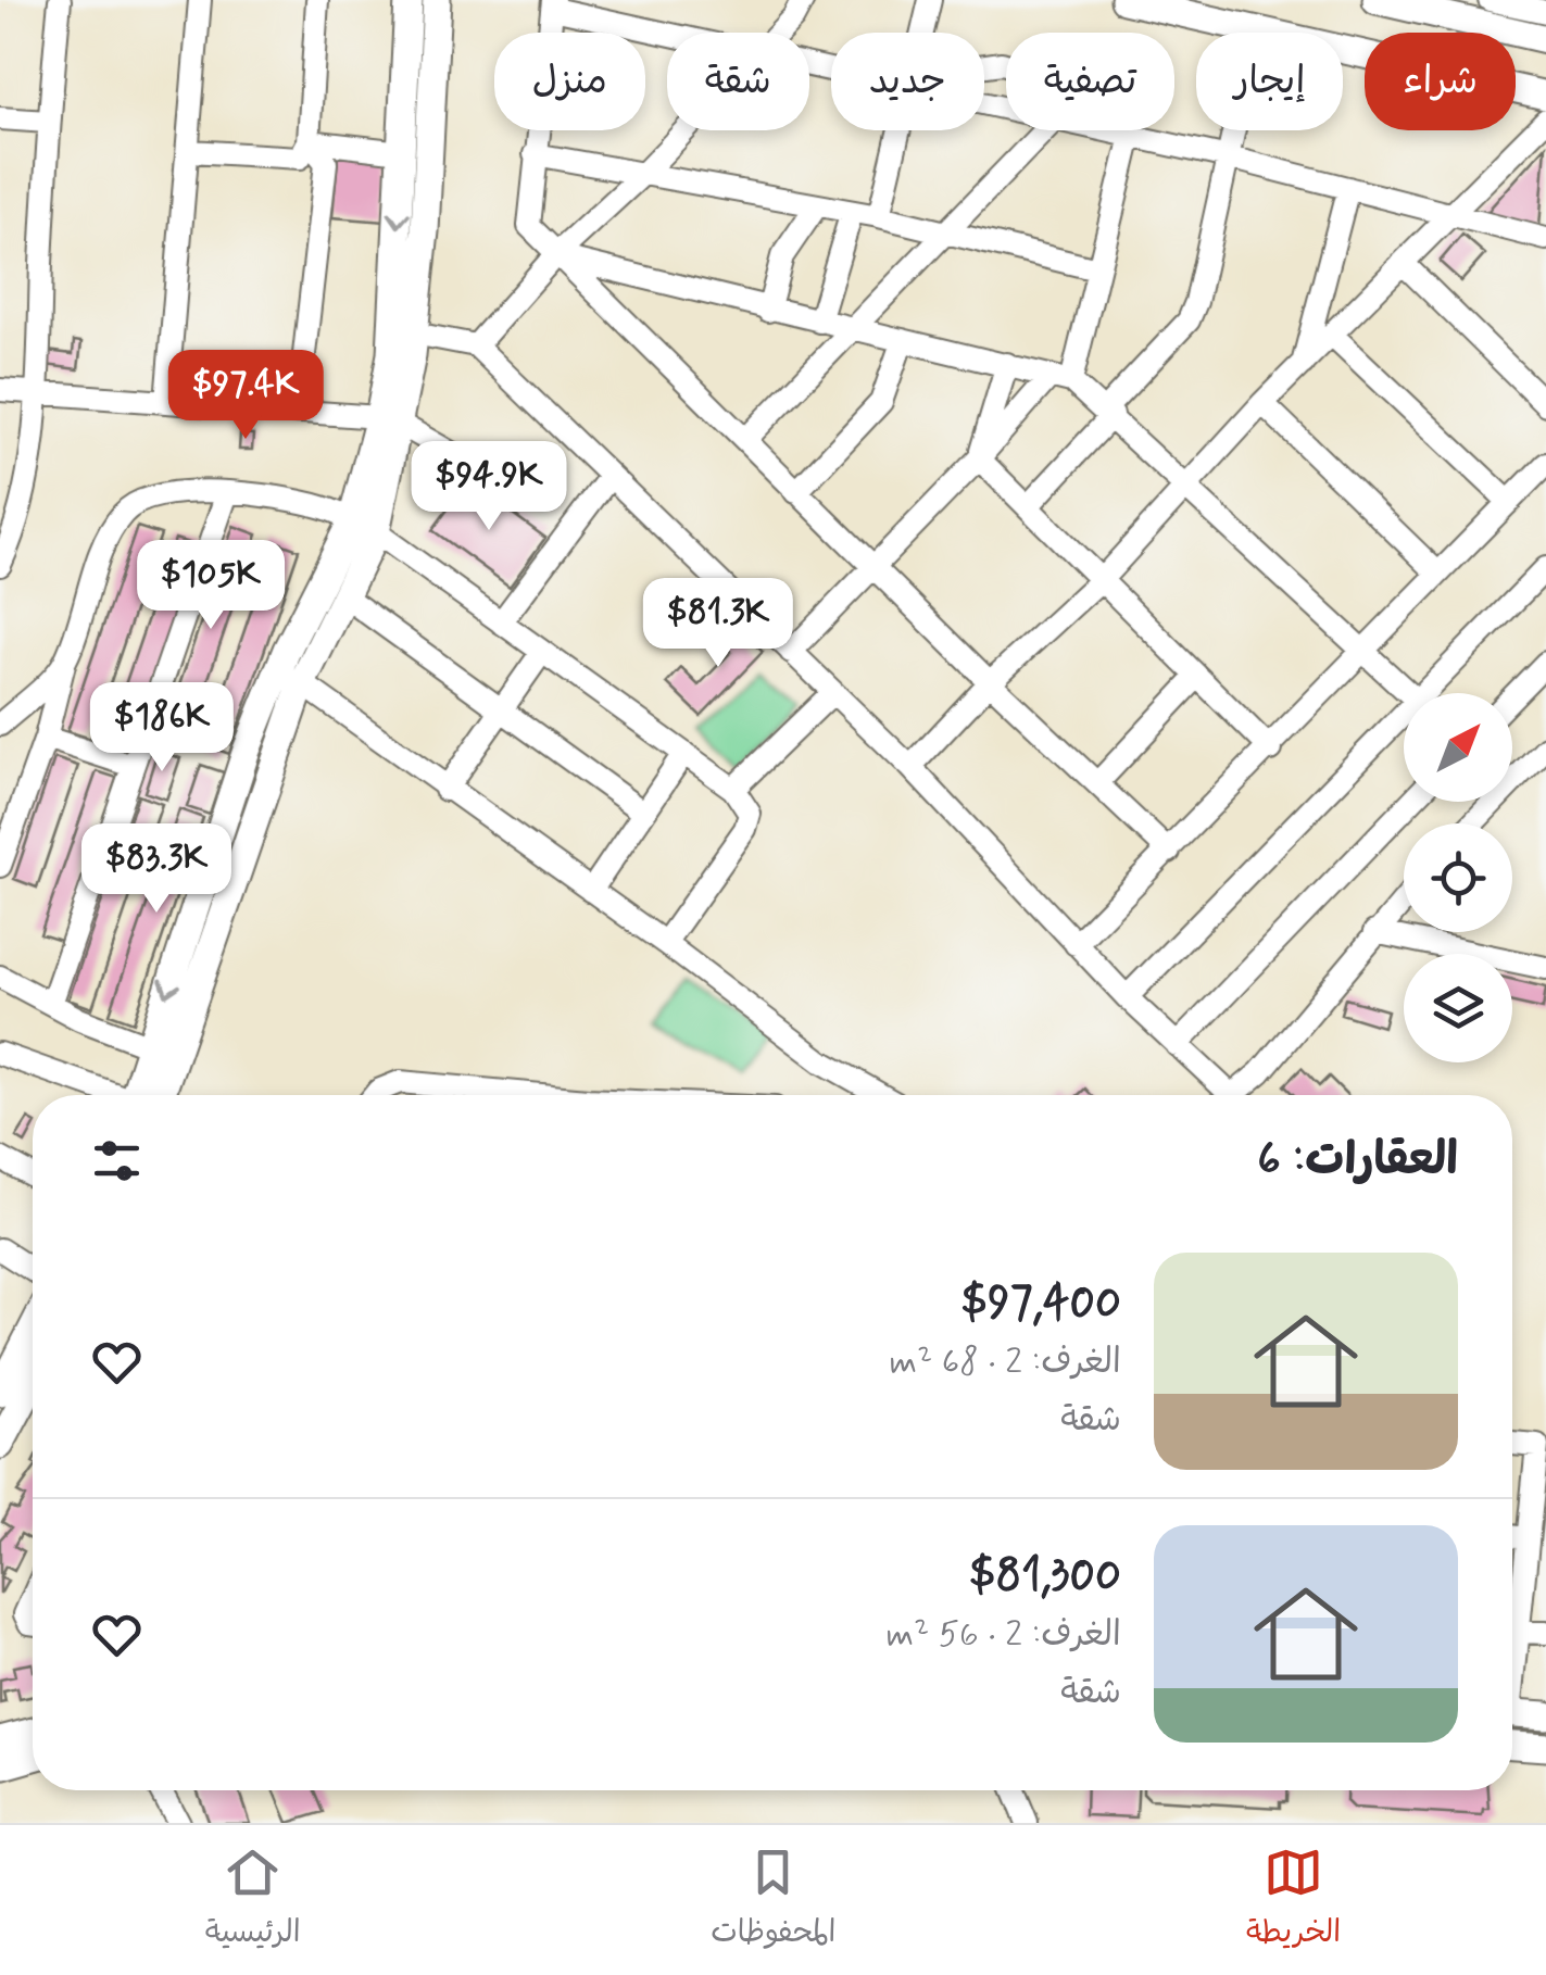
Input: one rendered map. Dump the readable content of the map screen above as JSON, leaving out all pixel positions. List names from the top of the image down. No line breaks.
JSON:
{"north":"top right","page":{"chip":["شراء","إيجار","تصفية","جديد","شقة","منزل"],"price":["$97.4K","$94.9K","$105K","$81.3K","$186K","$83.3K"],"heading":"العقارات: 6","list":[{"name":"$97,400","note":"الغرف: 2 · 68 m² · شقة"},{"name":"$81,300","note":"الغرف: 2 · 56 m² · شقة"}],"tabs":["الخريطة","المحفوظات","الرئيسية"]}}
